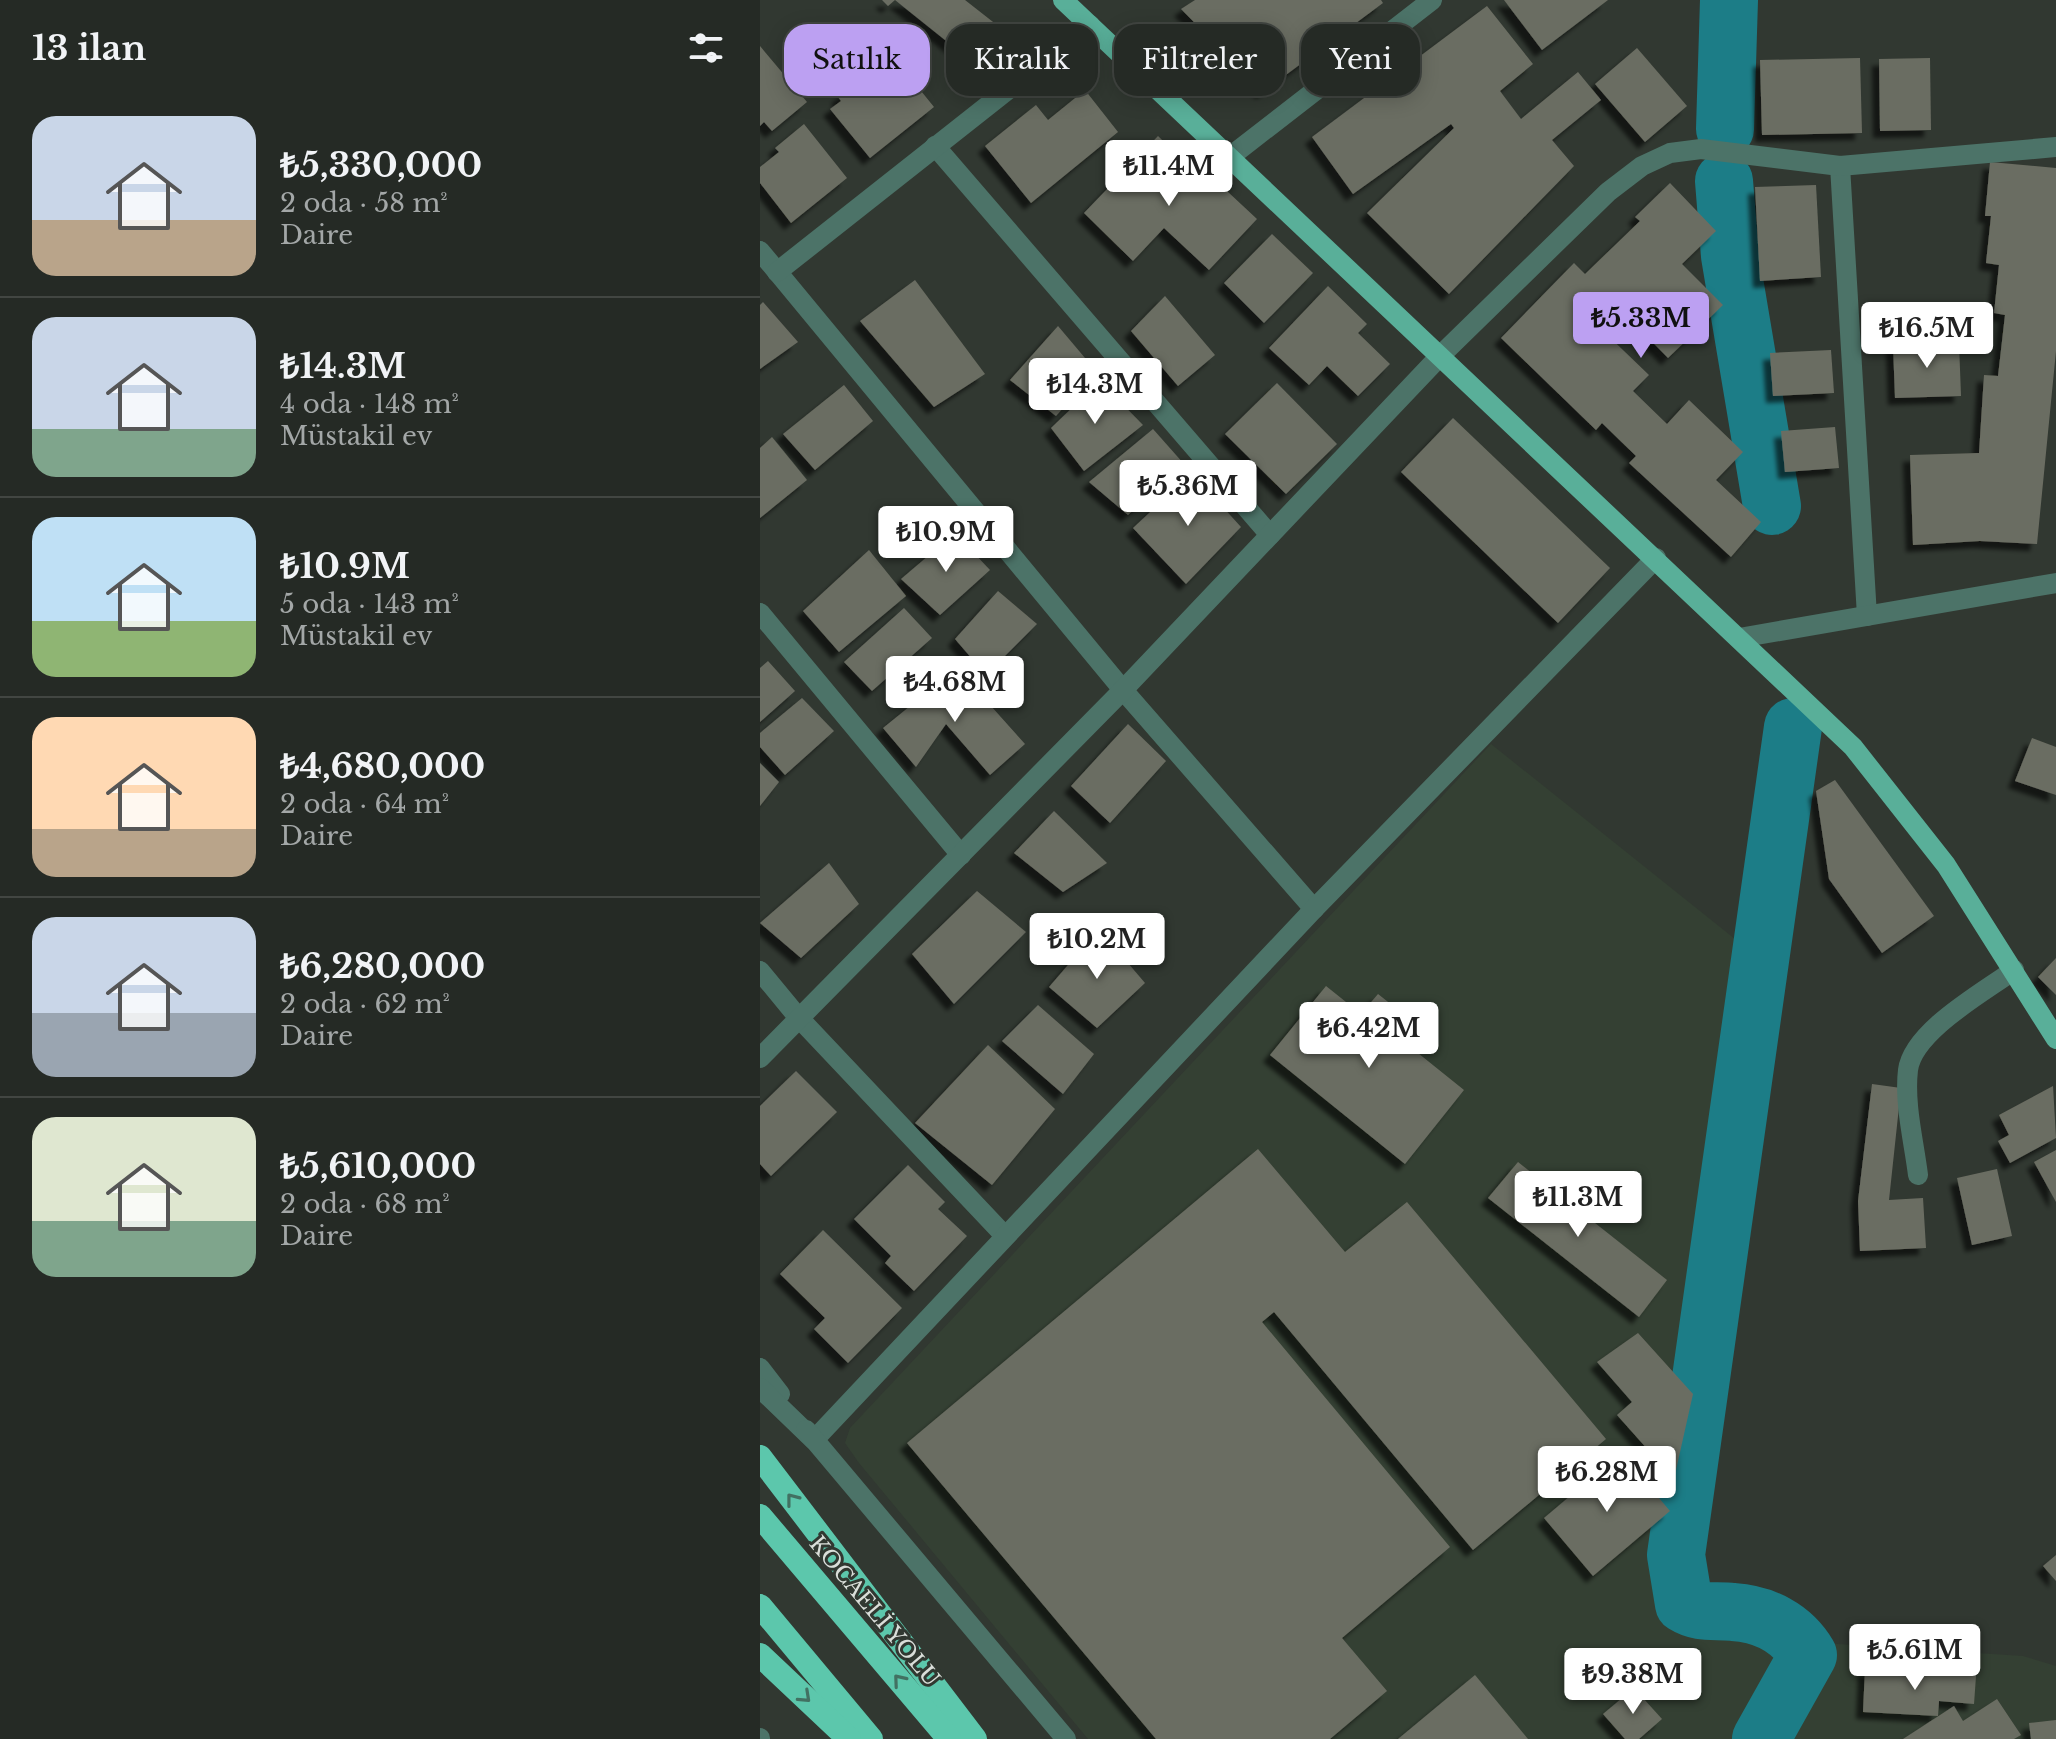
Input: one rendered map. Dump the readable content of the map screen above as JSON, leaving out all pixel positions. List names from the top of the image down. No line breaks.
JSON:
{"streets":{"highway":["KOCAELİ YOLU"]},"page":{"heading":"13 ilan","chip":["Satılık","Kiralık","Filtreler","Yeni"],"list":[{"name":"₺5,330,000","note":"2 oda · 58 m² · Daire"},{"name":"₺14.3M","note":"4 oda · 148 m² · Müstakil ev"},{"name":"₺10.9M","note":"5 oda · 143 m² · Müstakil ev"},{"name":"₺4,680,000","note":"2 oda · 64 m² · Daire"},{"name":"₺6,280,000","note":"2 oda · 62 m² · Daire"},{"name":"₺5,610,000","note":"2 oda · 68 m² · Daire"}],"price":["₺11.4M","₺5.33M","₺16.5M","₺14.3M","₺5.36M","₺10.9M","₺4.68M","₺10.2M","₺6.42M","₺11.3M","₺6.28M","₺5.61M","₺9.38M"]}}
